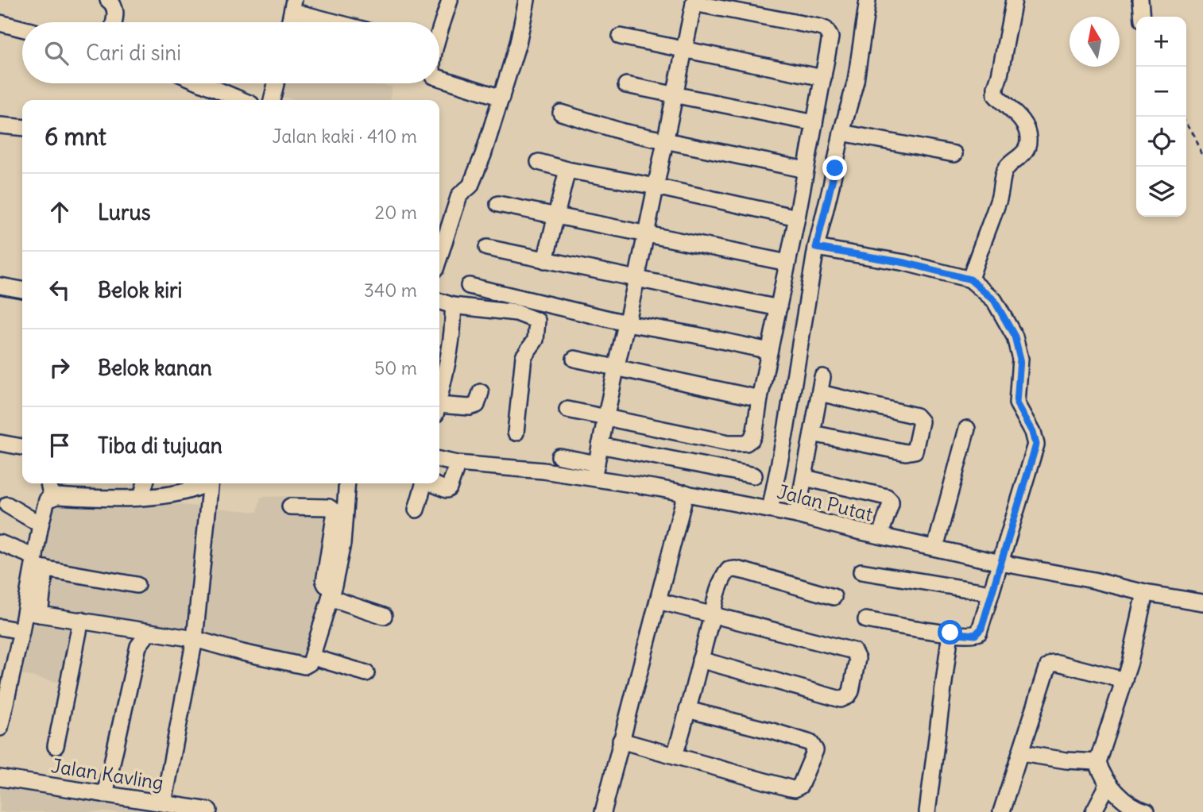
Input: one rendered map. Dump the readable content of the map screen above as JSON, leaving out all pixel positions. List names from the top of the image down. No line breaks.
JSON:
{"streets":{"street":["Jalan Putat","Jalan Kavling"]},"north":"top","page":{"map_buttons":["+","−"],"search":"Cari di sini","heading":["6 mnt","Jalan kaki · 410 m"],"list":[["Lurus","20 m"],["Belok kiri","340 m"],["Belok kanan","50 m"],"Tiba di tujuan"]}}
